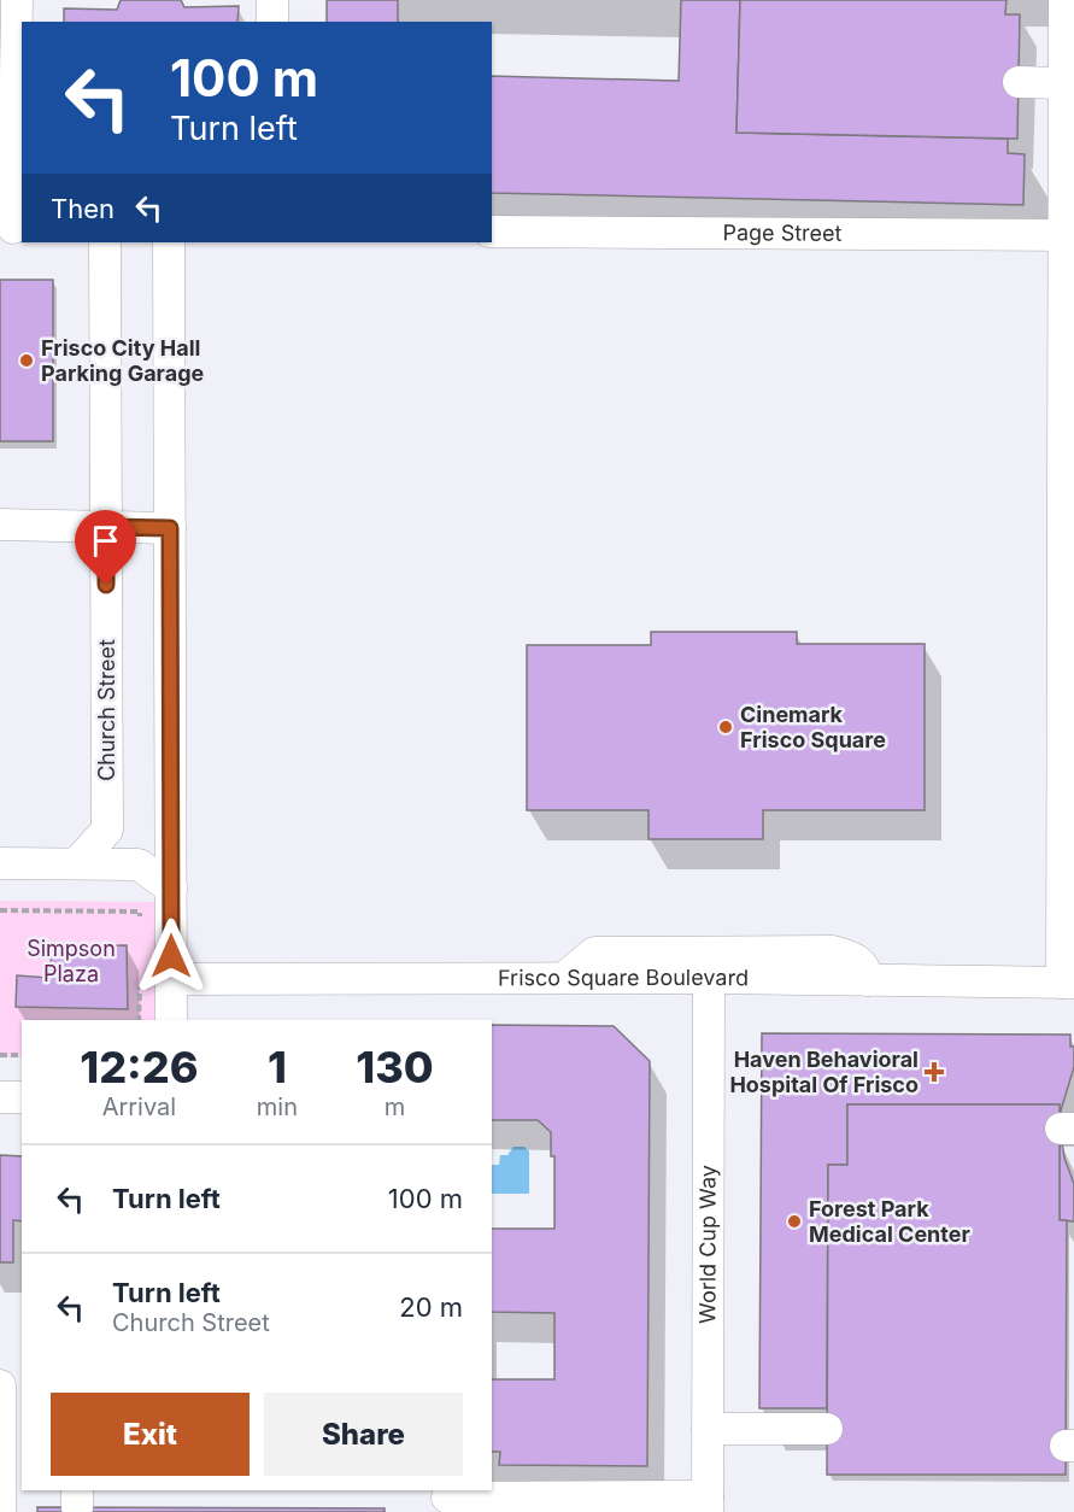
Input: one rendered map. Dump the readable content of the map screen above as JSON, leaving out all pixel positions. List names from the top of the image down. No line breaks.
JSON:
{"streets":{"street":["Page Street","Church Street","Frisco Square Boulevard","World Cup Way"]},"crossings":[["Frisco Square Boulevard","World Cup Way"]],"parks":["Simpson Plaza"],"places":{"other":["Frisco City Hall Parking Garage","Cinemark Frisco Square","Forest Park Medical Center"],"health":["Haven Behavioral Hospital Of Frisco"]},"page":{"turn":["100 m","Turn left"],"then":"Then","eta":["12:26","Arrival","1","min","130","m"],"list":[{"name":"Turn left","value":"100 m"},{"name":"Turn left","note":"Church Street","value":"20 m"}],"buttons":["Exit","Share"]}}
